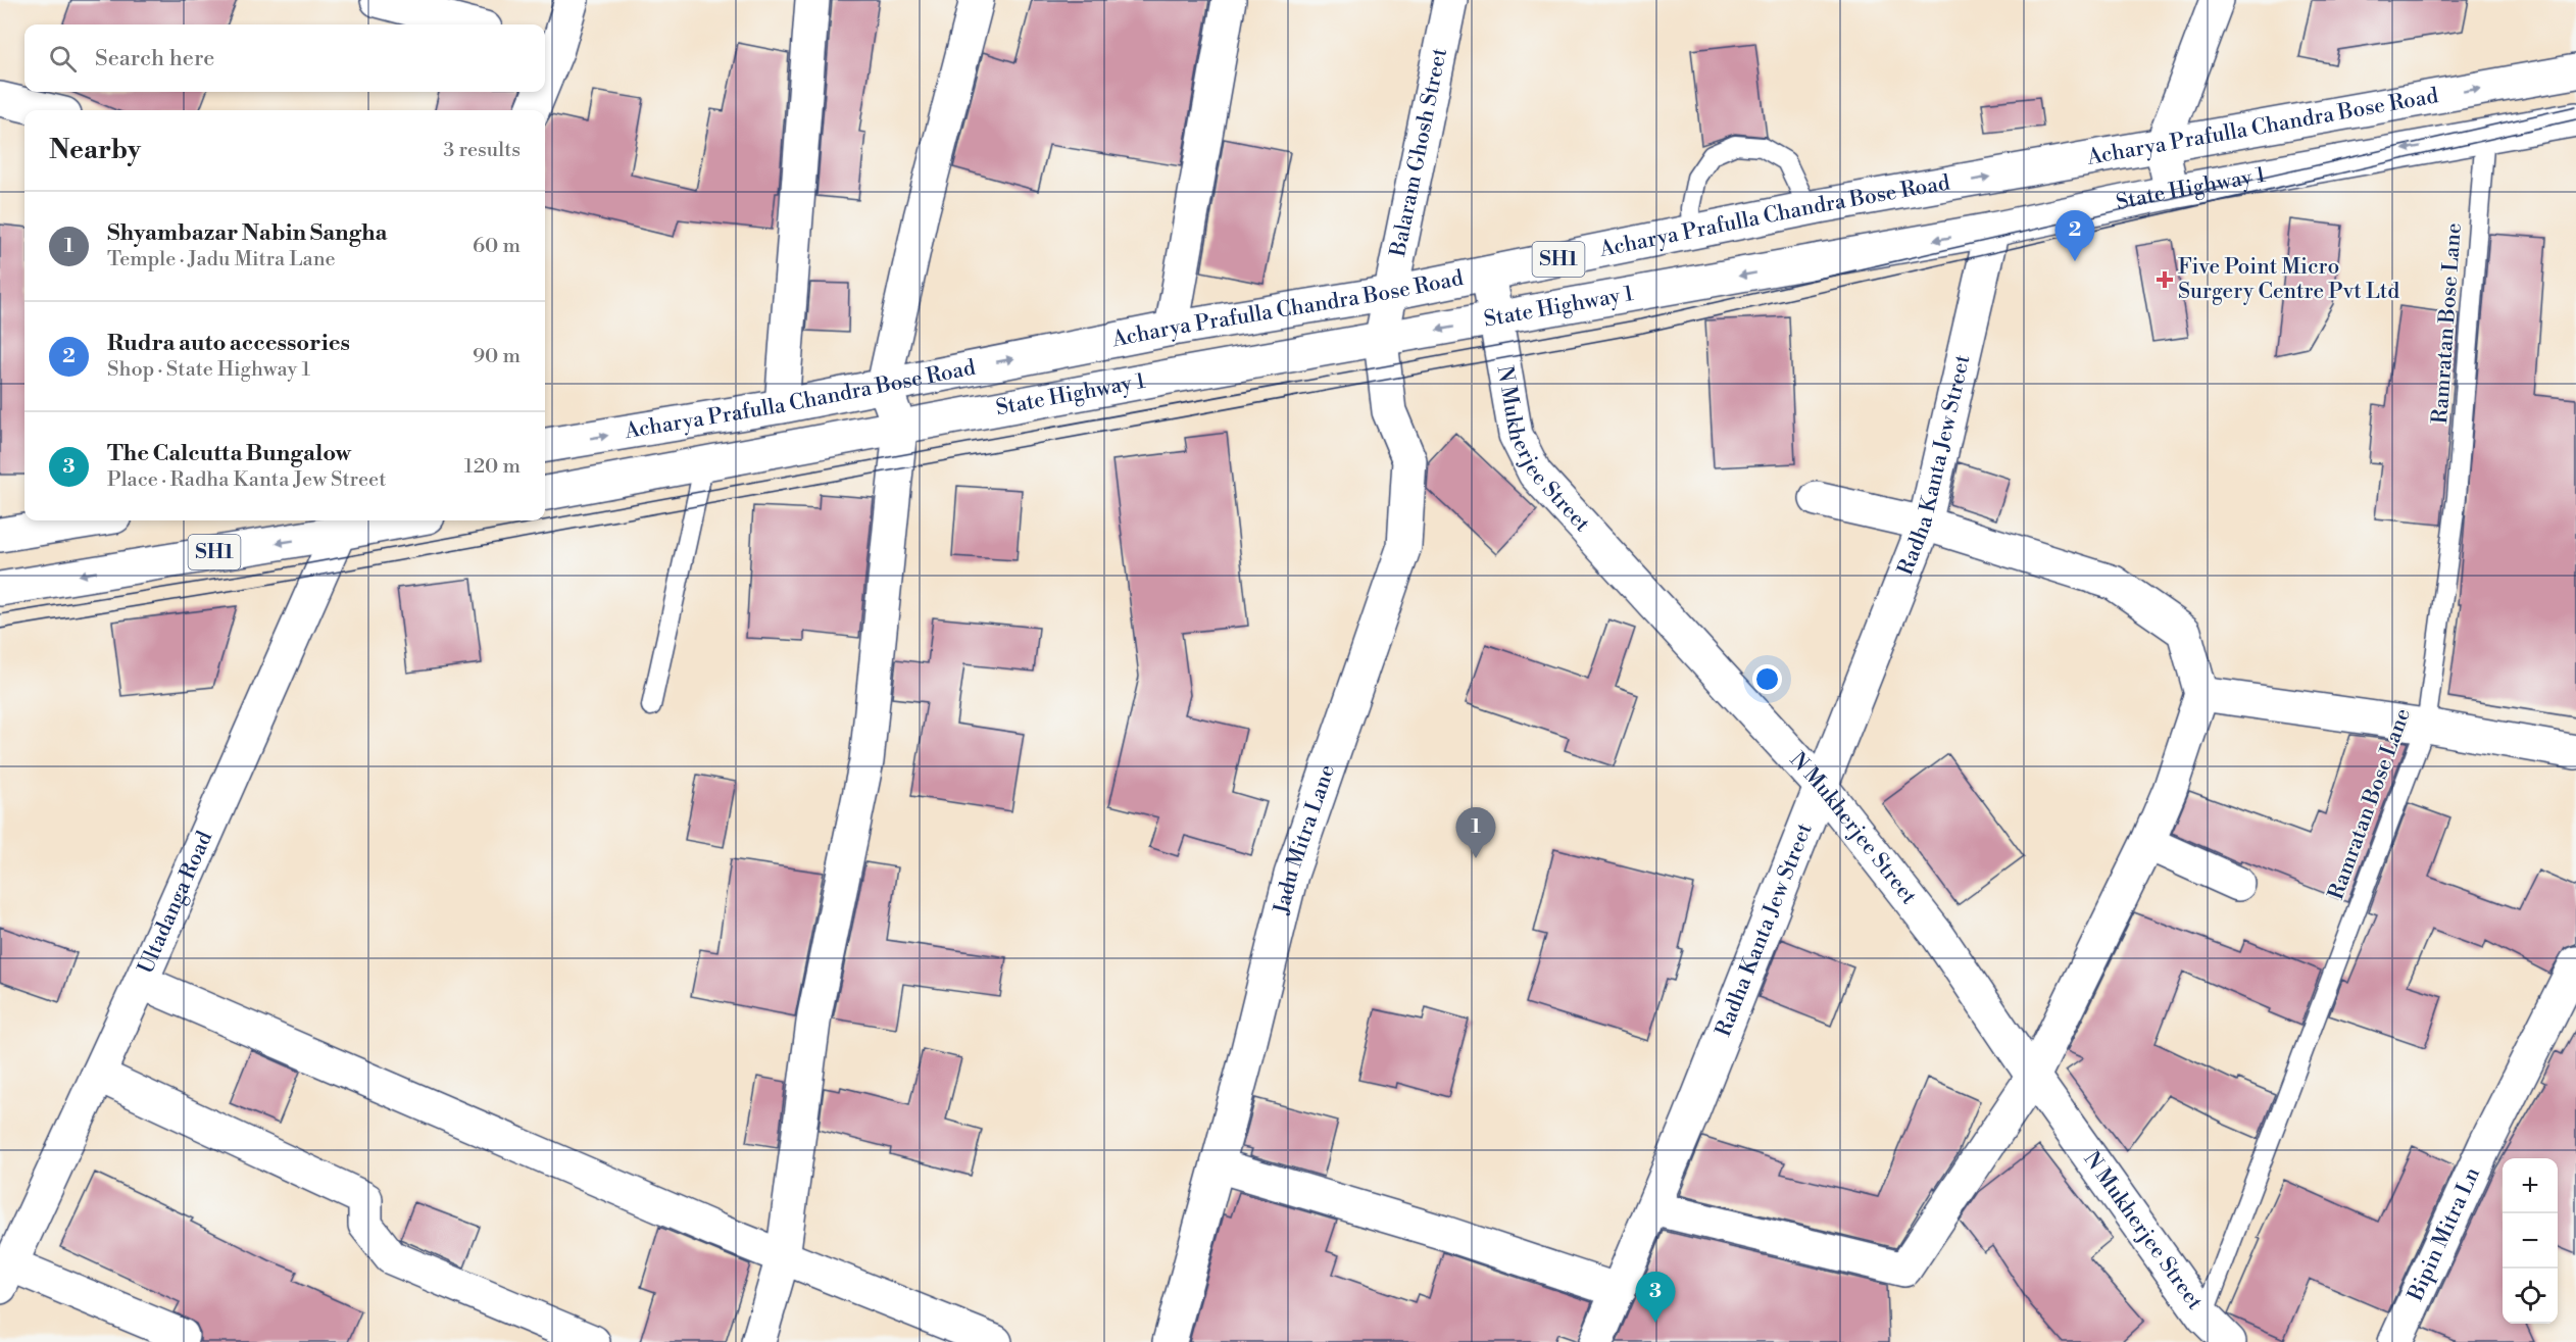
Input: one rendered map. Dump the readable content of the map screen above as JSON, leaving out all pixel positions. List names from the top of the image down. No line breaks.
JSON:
{"streets":{"street":["Acharya Prafulla Chandra Bose Road","Balaram Ghosh Street","State Highway 1","SH1","N Mukherjee Street","Radha Kanta Jew Street","Jadu Mitra Lane","Ultadanga Road","Bipin Mitra Ln"],"lane":["Ramratan Bose Lane"]},"crossings":[["Acharya Prafulla Chandra Bose Road","Balaram Ghosh Street"],["Acharya Prafulla Chandra Bose Road","N Mukherjee Street"],["Balaram Ghosh Street","State Highway 1"],["Balaram Ghosh Street","Jadu Mitra Lane"],["State Highway 1","Ramratan Bose Lane"],["State Highway 1","N Mukherjee Street"],["State Highway 1","Radha Kanta Jew Street"],["State Highway 1","Jadu Mitra Lane"],["SH1","Ultadanga Road"],["Ramratan Bose Lane","N Mukherjee Street"],["N Mukherjee Street","Radha Kanta Jew Street"]],"one_way":["Acharya Prafulla Chandra Bose Road","State Highway 1"],"places":{"health":["Five Point Micro Surgery Centre Pvt Ltd"]},"page":{"search":"Search here","heading":["Nearby","3 results"],"list":[{"mark":"1","name":"Shyambazar Nabin Sangha","note":"Temple · Jadu Mitra Lane","value":"60 m"},{"mark":"2","name":"Rudra auto accessories","note":"Shop · State Highway 1","value":"90 m"},{"mark":"3","name":"The Calcutta Bungalow","note":"Place · Radha Kanta Jew Street","value":"120 m"}],"pins":["2","1","3"],"map_buttons":["+","−"]}}
